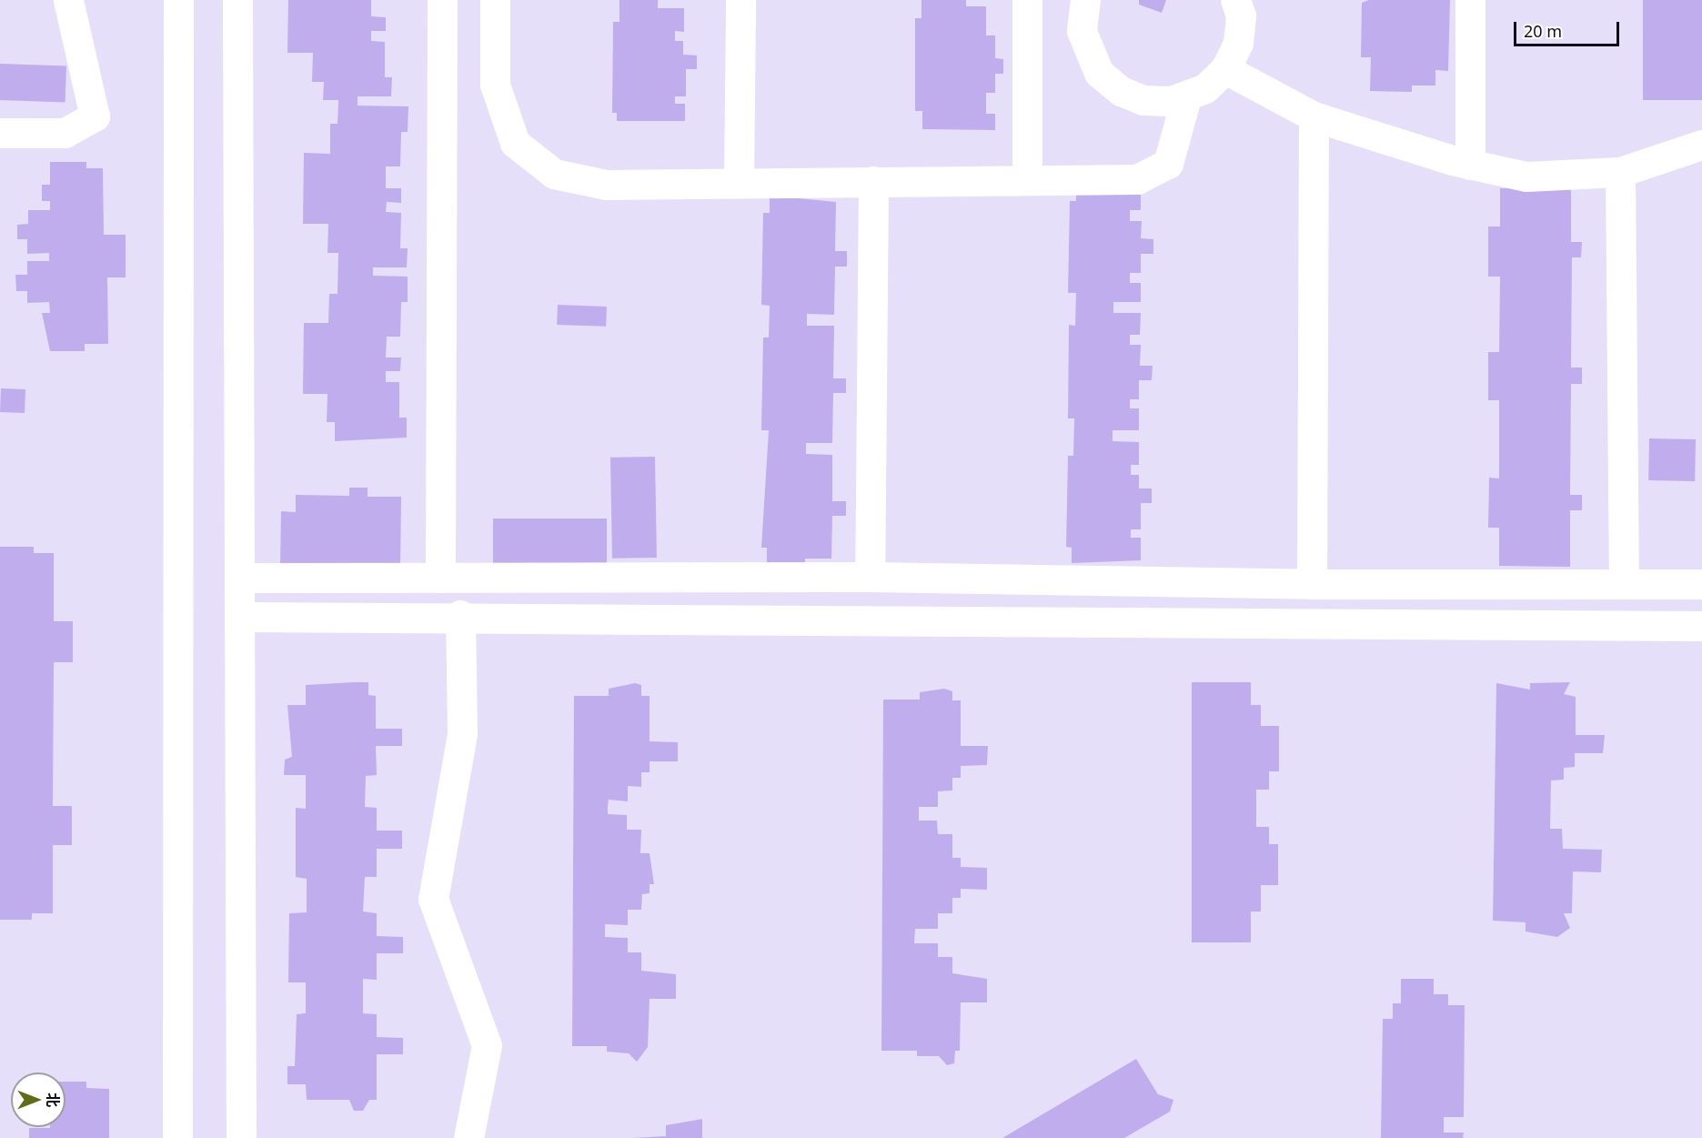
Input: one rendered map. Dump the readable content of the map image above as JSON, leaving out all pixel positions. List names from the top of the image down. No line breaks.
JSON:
{"scale_bar":"20 m","north":"right"}
